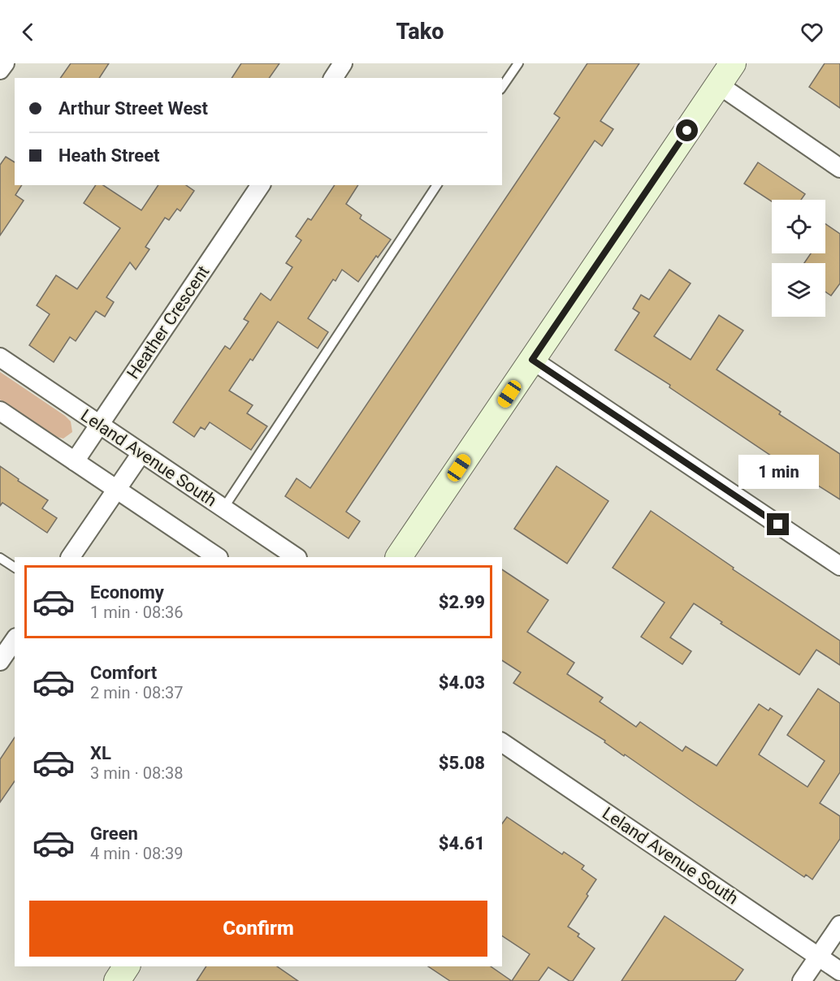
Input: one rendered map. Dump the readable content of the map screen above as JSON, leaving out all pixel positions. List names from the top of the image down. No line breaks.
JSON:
{"streets":{"street":["Heather Crescent","Leland Avenue South"]},"crossings":[["Heather Crescent","Leland Avenue South"]],"page":{"header":"Tako","banner":["Arthur Street West","Heath Street"],"bubble":"1 min","list":[{"name":"Economy","note":"1 min · 08:36","value":"$2.99"},{"name":"Comfort","note":"2 min · 08:37","value":"$4.03"},{"name":"XL","note":"3 min · 08:38","value":"$5.08"},{"name":"Green","note":"4 min · 08:39","value":"$4.61"}],"buttons":"Confirm"}}
